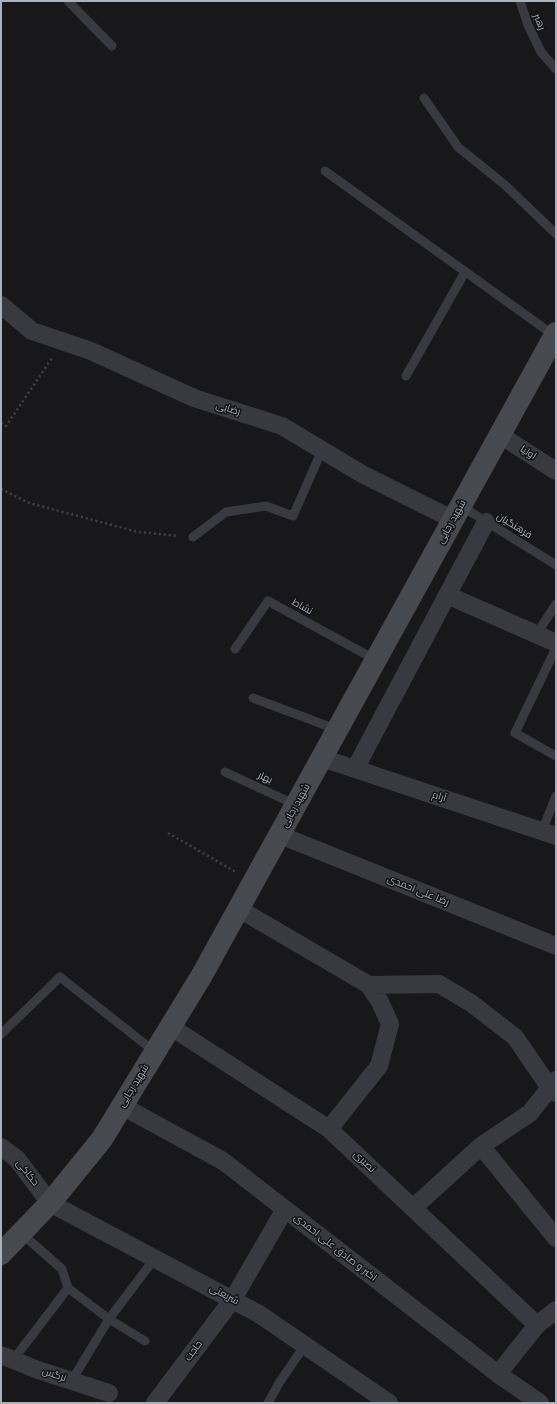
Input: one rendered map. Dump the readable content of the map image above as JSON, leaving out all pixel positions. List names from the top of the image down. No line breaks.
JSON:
{"streets":{"main road":["شهید رجایی"],"street":["رضایی","اولیا","آرام","رضا علی احمدی","نصیری","حکاکی","اکبر و صادق علی احمدی","شریعتی","حاجت","نرگس"],"lane":["رهبر","فرهنگیان","نشاط","بهار"]},"crossings":[["رضایی","شهید رجایی"],["رضایی","فرهنگیان"],["اولیا","شهید رجایی"],["شهید رجایی","فرهنگیان"],["شهید رجایی","نشاط"],["شهید رجایی","بهار"],["شهید رجایی","آرام"],["شهید رجایی","رضا علی احمدی"],["شهید رجایی","نصیری"],["شهید رجایی","حکاکی"],["شهید رجایی","اکبر و صادق علی احمدی"],["شهید رجایی","شریعتی"],["حکاکی","شریعتی"],["اکبر و صادق علی احمدی","حاجت"],["شریعتی","حاجت"]]}
